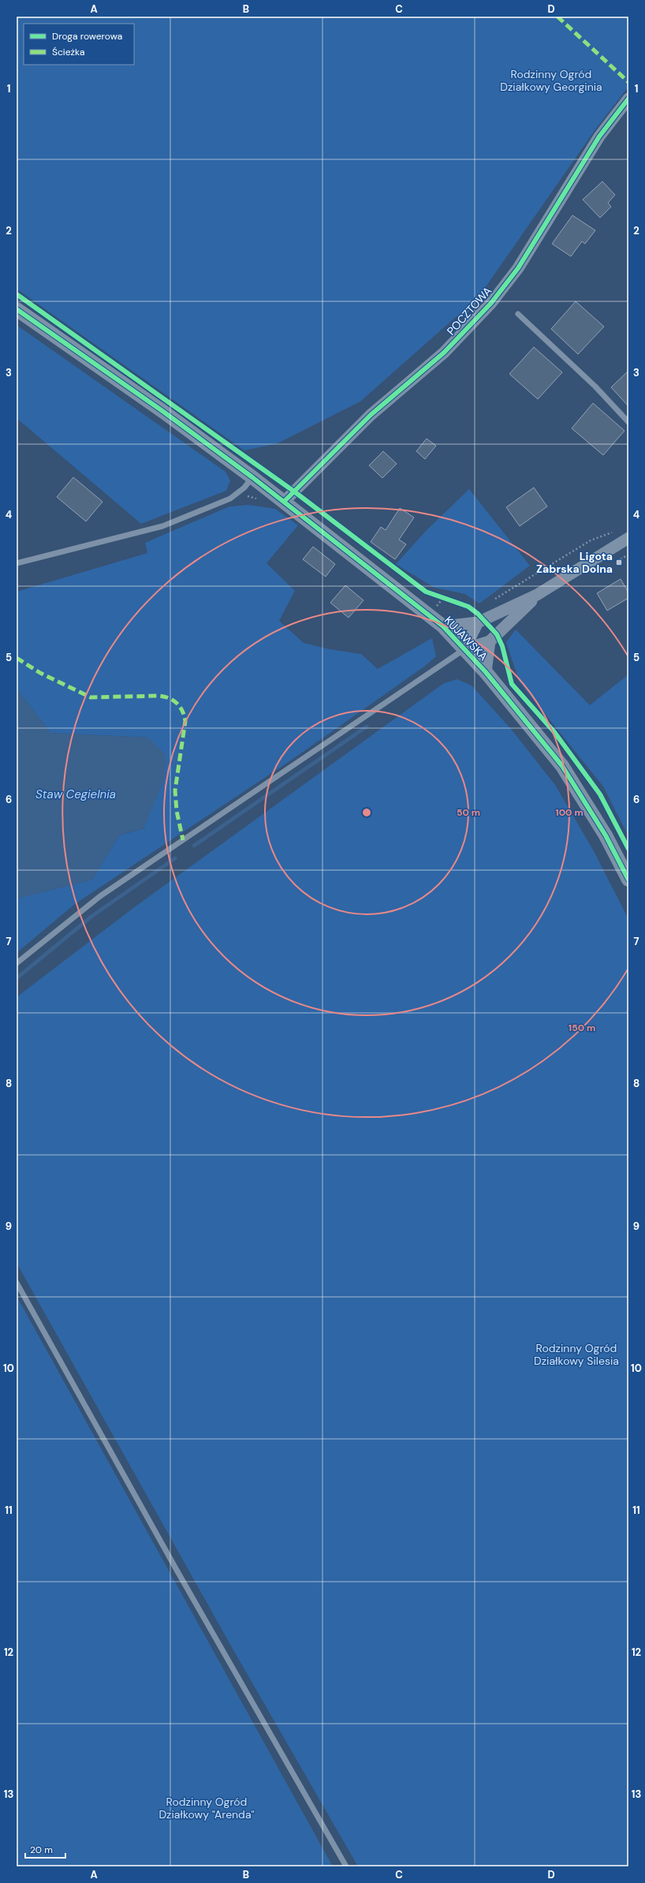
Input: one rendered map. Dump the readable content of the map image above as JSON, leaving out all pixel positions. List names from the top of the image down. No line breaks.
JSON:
{"streets":{"street":["POCZTOWA","KUJAWSKA"]},"crossings":[["POCZTOWA","KUJAWSKA"]],"water":["Staw Cegielnia"],"parks":["Rodzinny Ogród Działkowy Georginia","Rodzinny Ogród Działkowy Silesia","Rodzinny Ogród Działkowy \"Arenda\""],"places":{"transit":["Ligota Zabrska Dolna"]},"legend":["Droga rowerowa","Ścieżka"],"scale_bar":"20 m","grid":{"columns":["A","B","C","D"],"rows":["1","2","3","4","5","6","7","8","9","10","11","12","13"]},"rings":["50 m","100 m","150 m"]}
